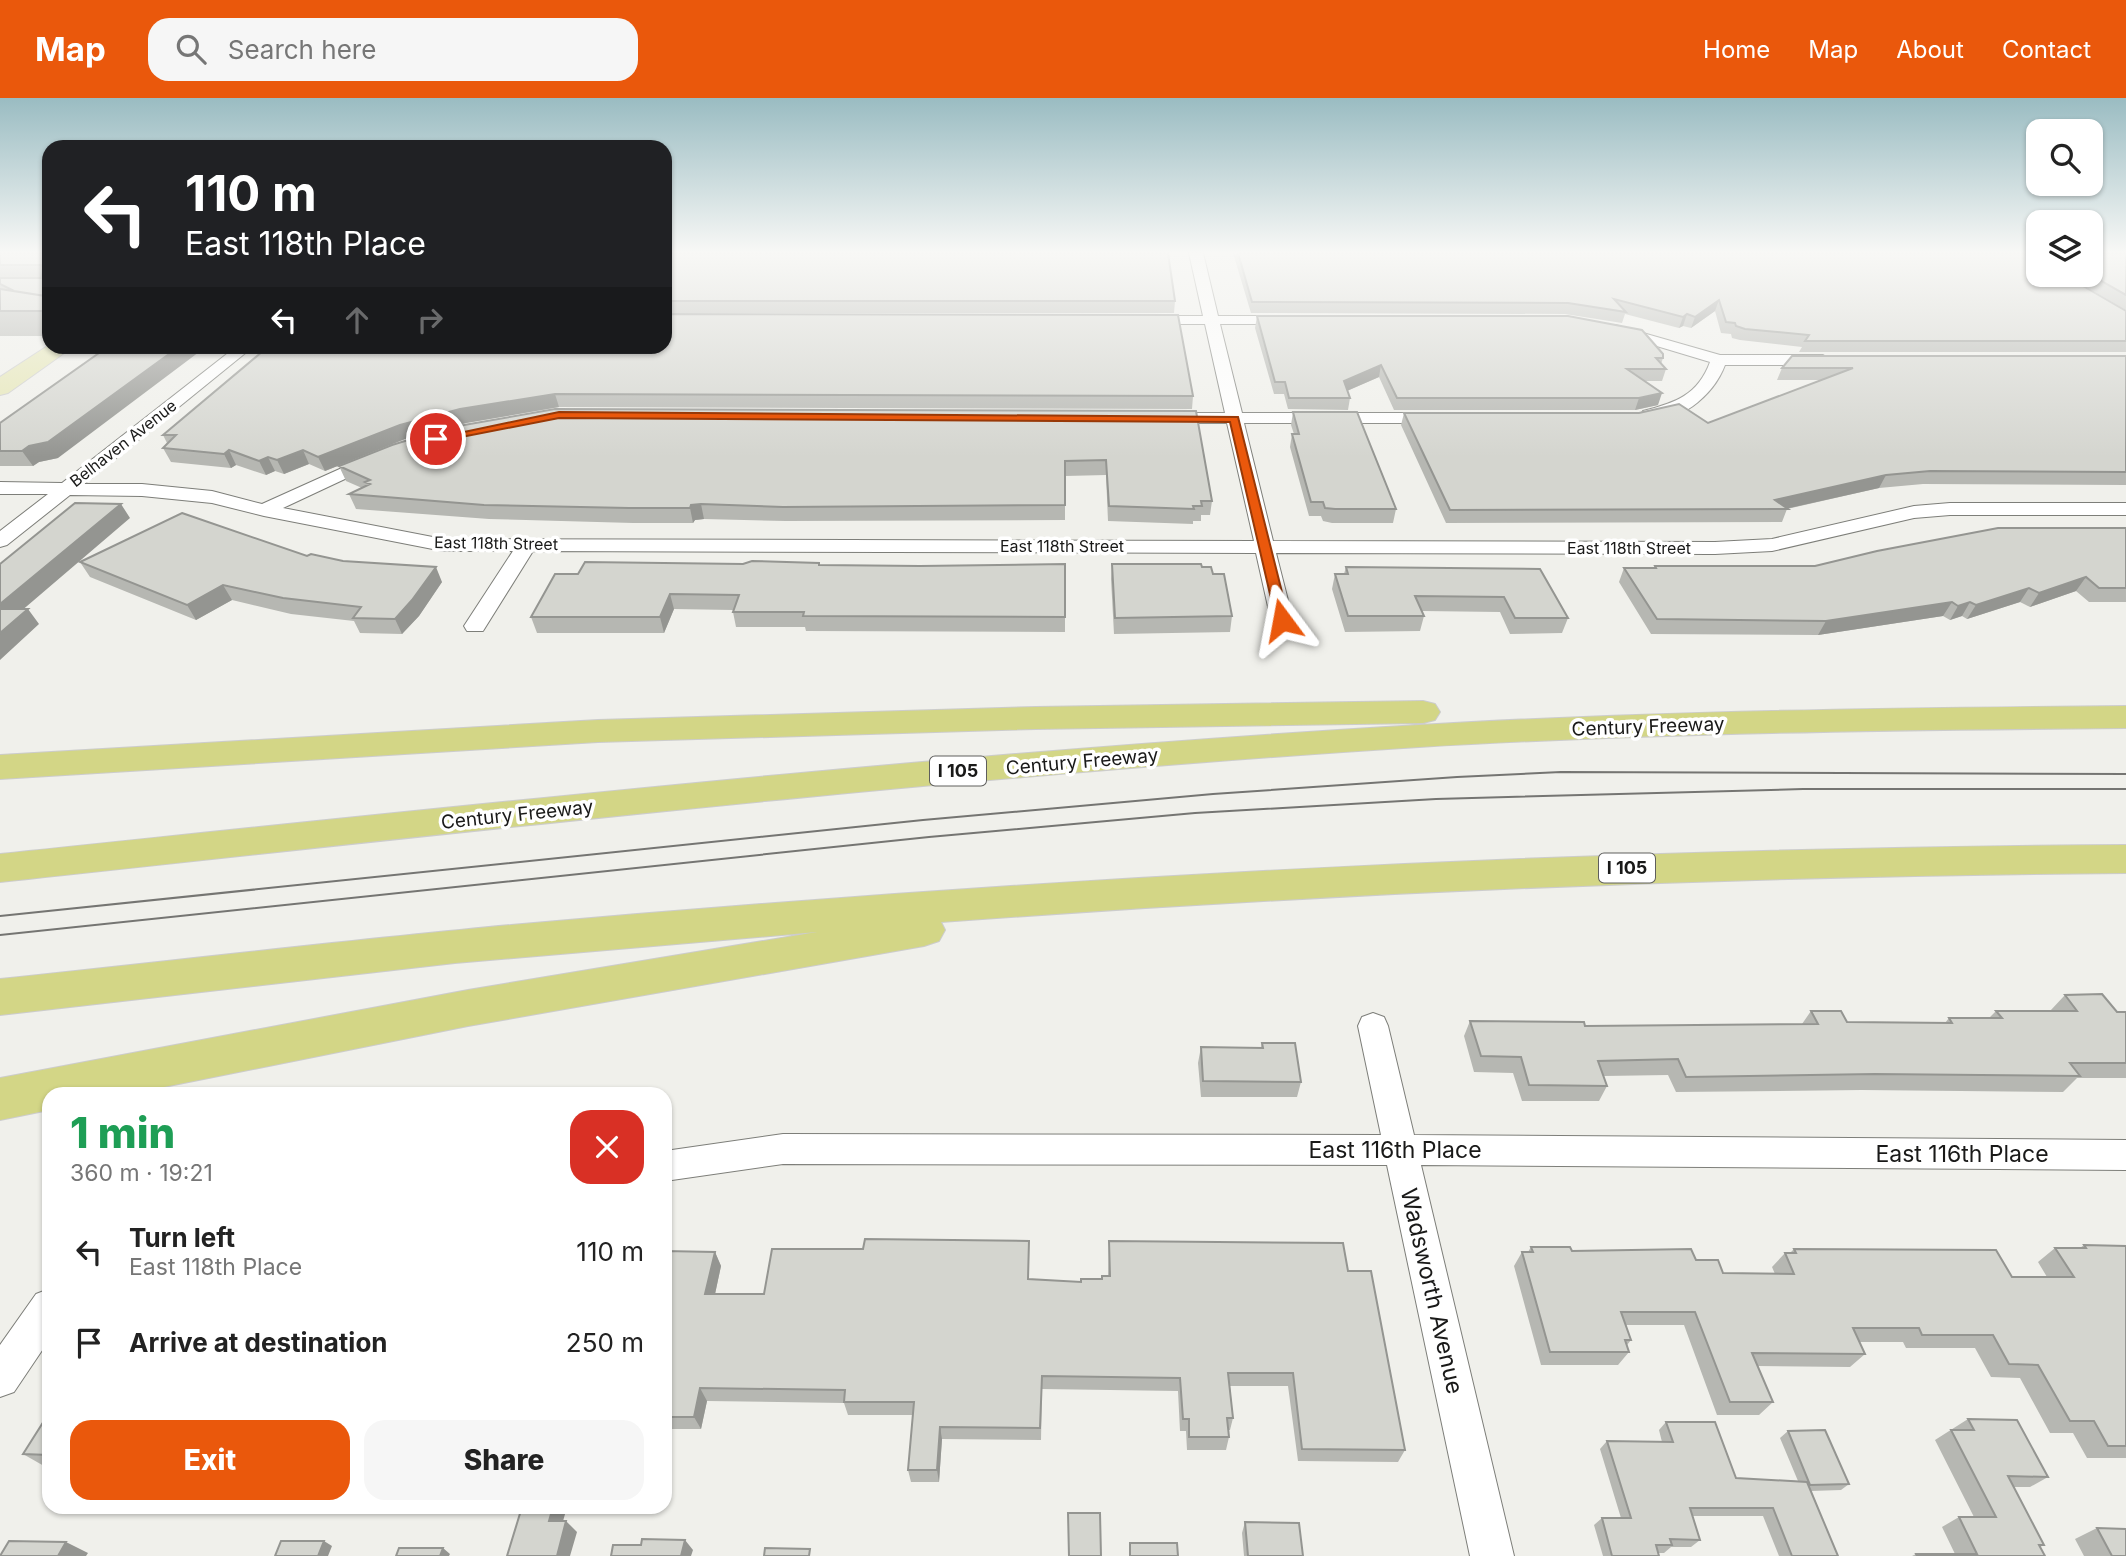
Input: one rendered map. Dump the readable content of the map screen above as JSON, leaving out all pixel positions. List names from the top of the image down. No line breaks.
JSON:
{"streets":{"highway":["Century Freeway","I 105"],"street":["Belhaven Avenue","East 118th Street","East 116th Place","Wadsworth Avenue"]},"crossings":[["Belhaven Avenue","East 118th Street"],["East 116th Place","Wadsworth Avenue"]],"page":{"header":"Map","search":"Search here","nav":["Home","Map","About","Contact"],"turn":["110 m","East 118th Place"],"heading":["1 min","360 m · 19:21"],"list":[{"name":"Turn left","note":"East 118th Place","value":"110 m"},{"name":"Arrive at destination","value":"250 m"}],"buttons":["Exit","Share"]}}
